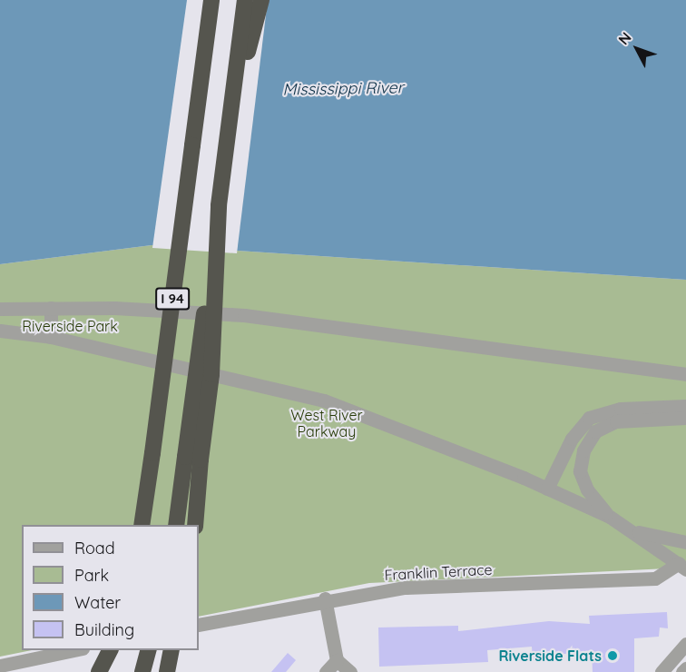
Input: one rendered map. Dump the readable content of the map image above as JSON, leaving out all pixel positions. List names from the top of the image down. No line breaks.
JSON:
{"streets":{"highway":["I 94"],"street":["Franklin Terrace"]},"water":["Mississippi River"],"parks":["Riverside Park","West River Parkway"],"places":["Riverside Flats"],"legend":["Road","Park","Water","Building"],"north":"top left"}
